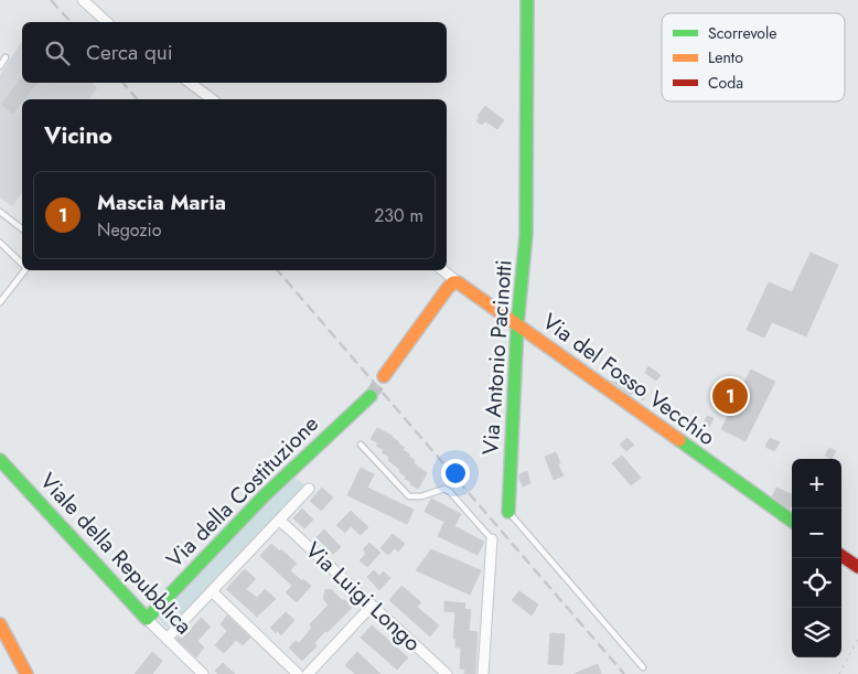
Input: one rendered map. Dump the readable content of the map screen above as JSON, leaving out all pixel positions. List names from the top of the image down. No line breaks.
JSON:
{"streets":{"street":["Via Antonio Pacinotti","Via del Fosso Vecchio","Via della Costituzione","Viale della Repubblica","Via Luigi Longo"]},"crossings":[["Via Antonio Pacinotti","Via del Fosso Vecchio"],["Via della Costituzione","Viale della Repubblica"]],"legend":["Scorrevole","Lento","Coda"],"page":{"search":"Cerca qui","heading":"Vicino","list":[{"mark":"1","name":"Mascia Maria","note":"Negozio","value":"230 m"}],"pins":"1","map_buttons":["+","−"]}}
